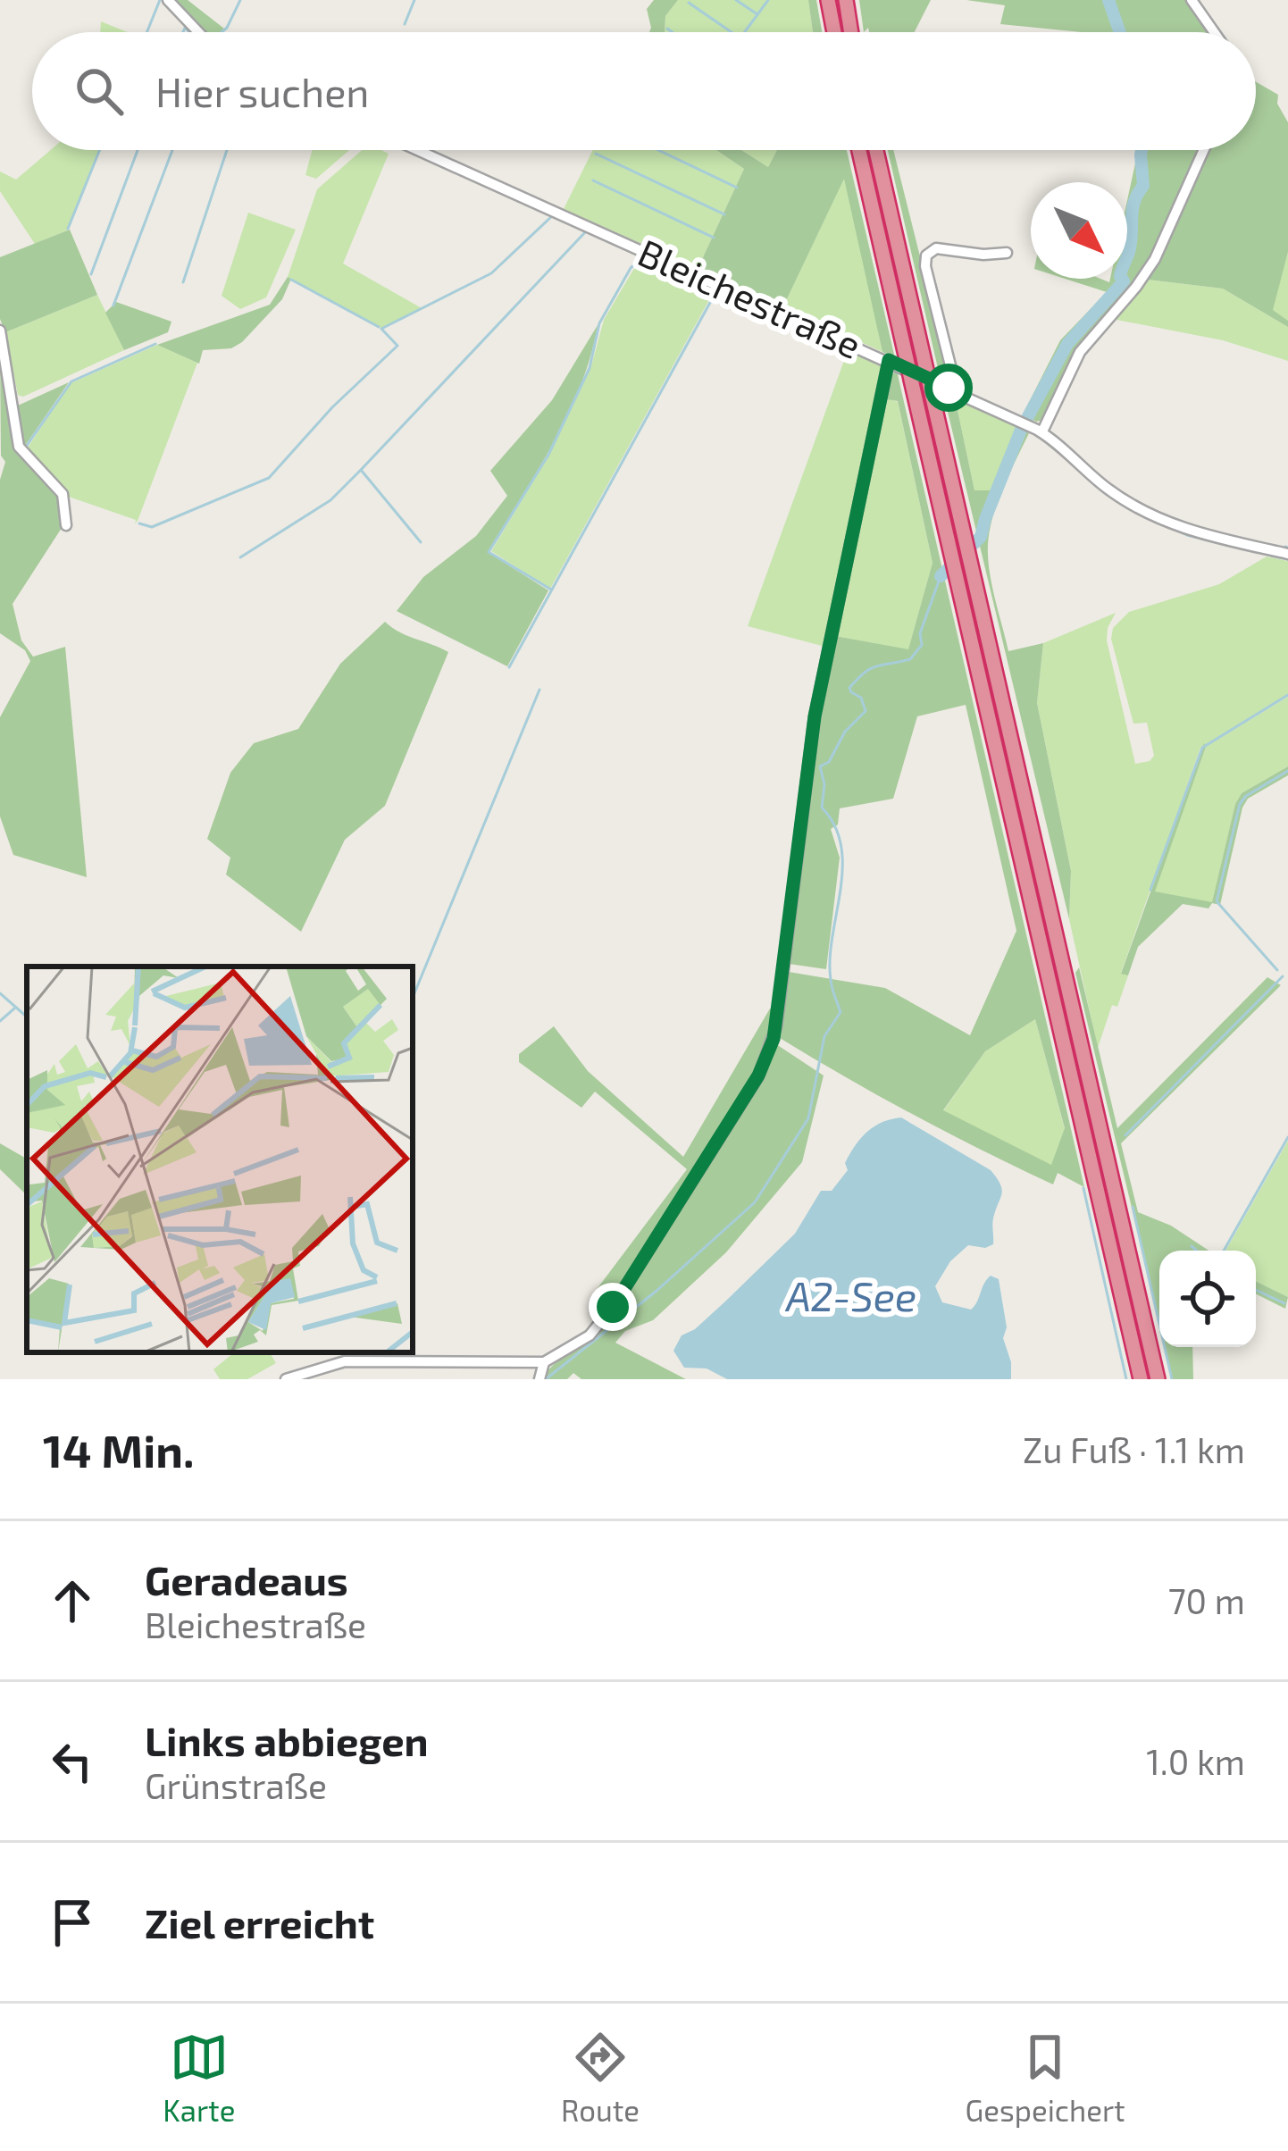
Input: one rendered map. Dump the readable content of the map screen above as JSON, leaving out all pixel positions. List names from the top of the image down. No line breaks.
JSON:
{"streets":{"street":["Bleichestraße"]},"water":["A2-See"],"north":"bottom right","page":{"search":"Hier suchen","heading":["14 Min.","Zu Fuß · 1.1 km"],"list":[["Geradeaus","Bleichestraße","70 m"],["Links abbiegen","Grünstraße","1.0 km"],"Ziel erreicht"],"nav":["Karte","Route","Gespeichert"]}}
